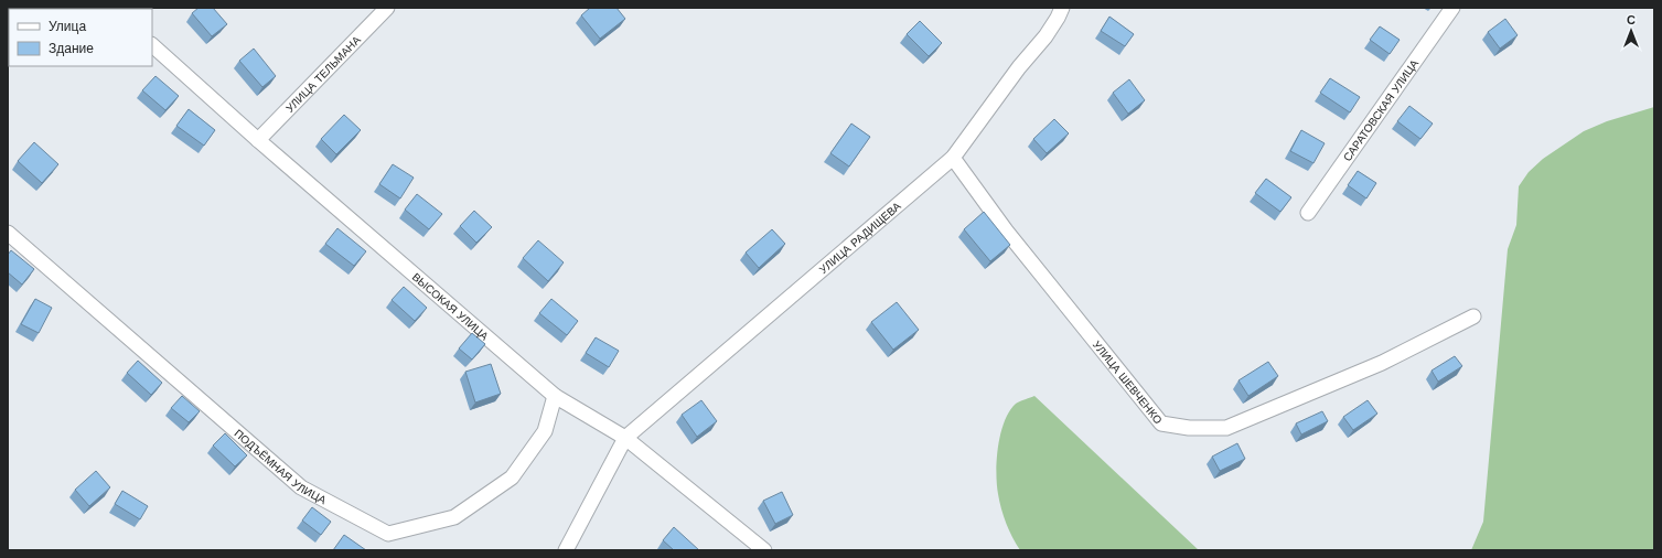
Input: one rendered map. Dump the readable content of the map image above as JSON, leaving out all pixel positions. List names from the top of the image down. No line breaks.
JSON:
{"streets":{"street":["УЛИЦА ТЕЛЬМАНА","САРАТОВСКАЯ УЛИЦА","УЛИЦА РАДИЩЕВА","ВЫСОКАЯ УЛИЦА","УЛИЦА ШЕВЧЕНКО","ПОДЪЁМНАЯ УЛИЦА"]},"crossings":[["УЛИЦА ТЕЛЬМАНА","ВЫСОКАЯ УЛИЦА"],["УЛИЦА РАДИЩЕВА","ВЫСОКАЯ УЛИЦА"],["УЛИЦА РАДИЩЕВА","УЛИЦА ШЕВЧЕНКО"],["ВЫСОКАЯ УЛИЦА","ПОДЪЁМНАЯ УЛИЦА"]],"legend":["Улица","Здание"],"north":"top"}
